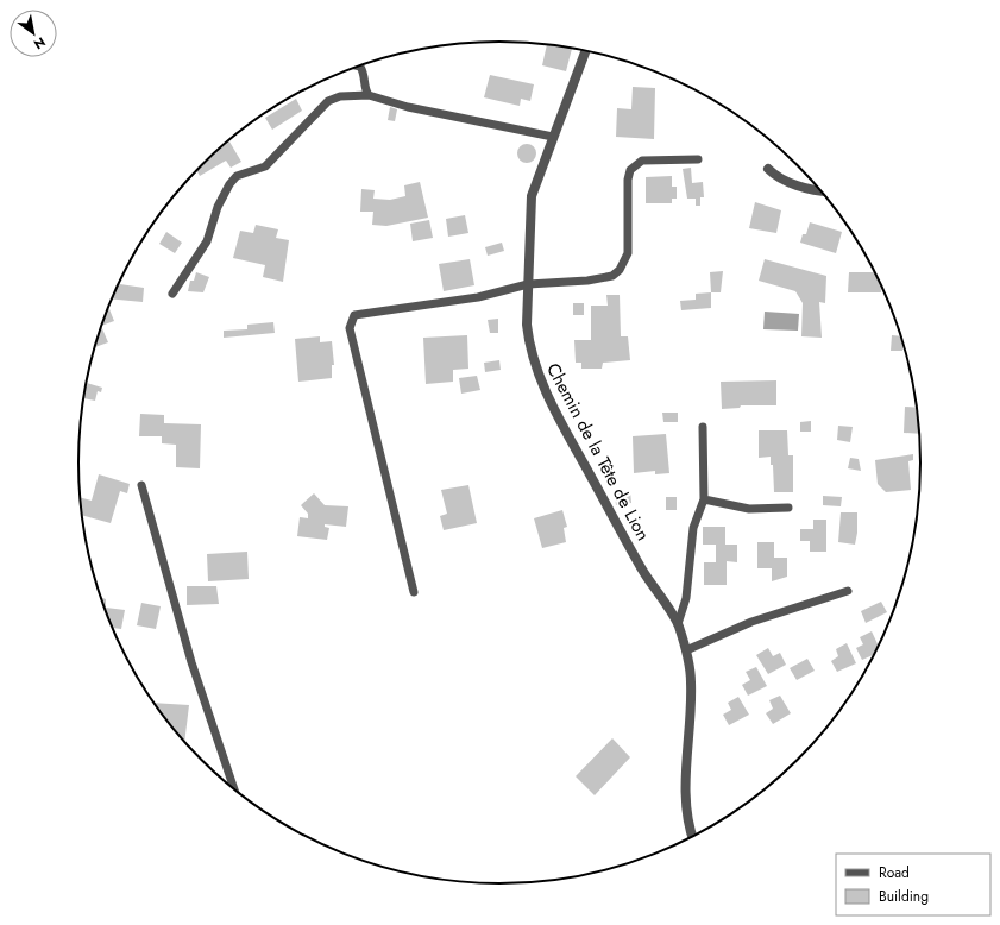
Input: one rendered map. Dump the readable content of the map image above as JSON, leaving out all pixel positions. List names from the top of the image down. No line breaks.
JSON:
{"streets":{"street":["Chemin de la Tête de Lion"]},"legend":["Road","Building"],"north":"bottom right"}
